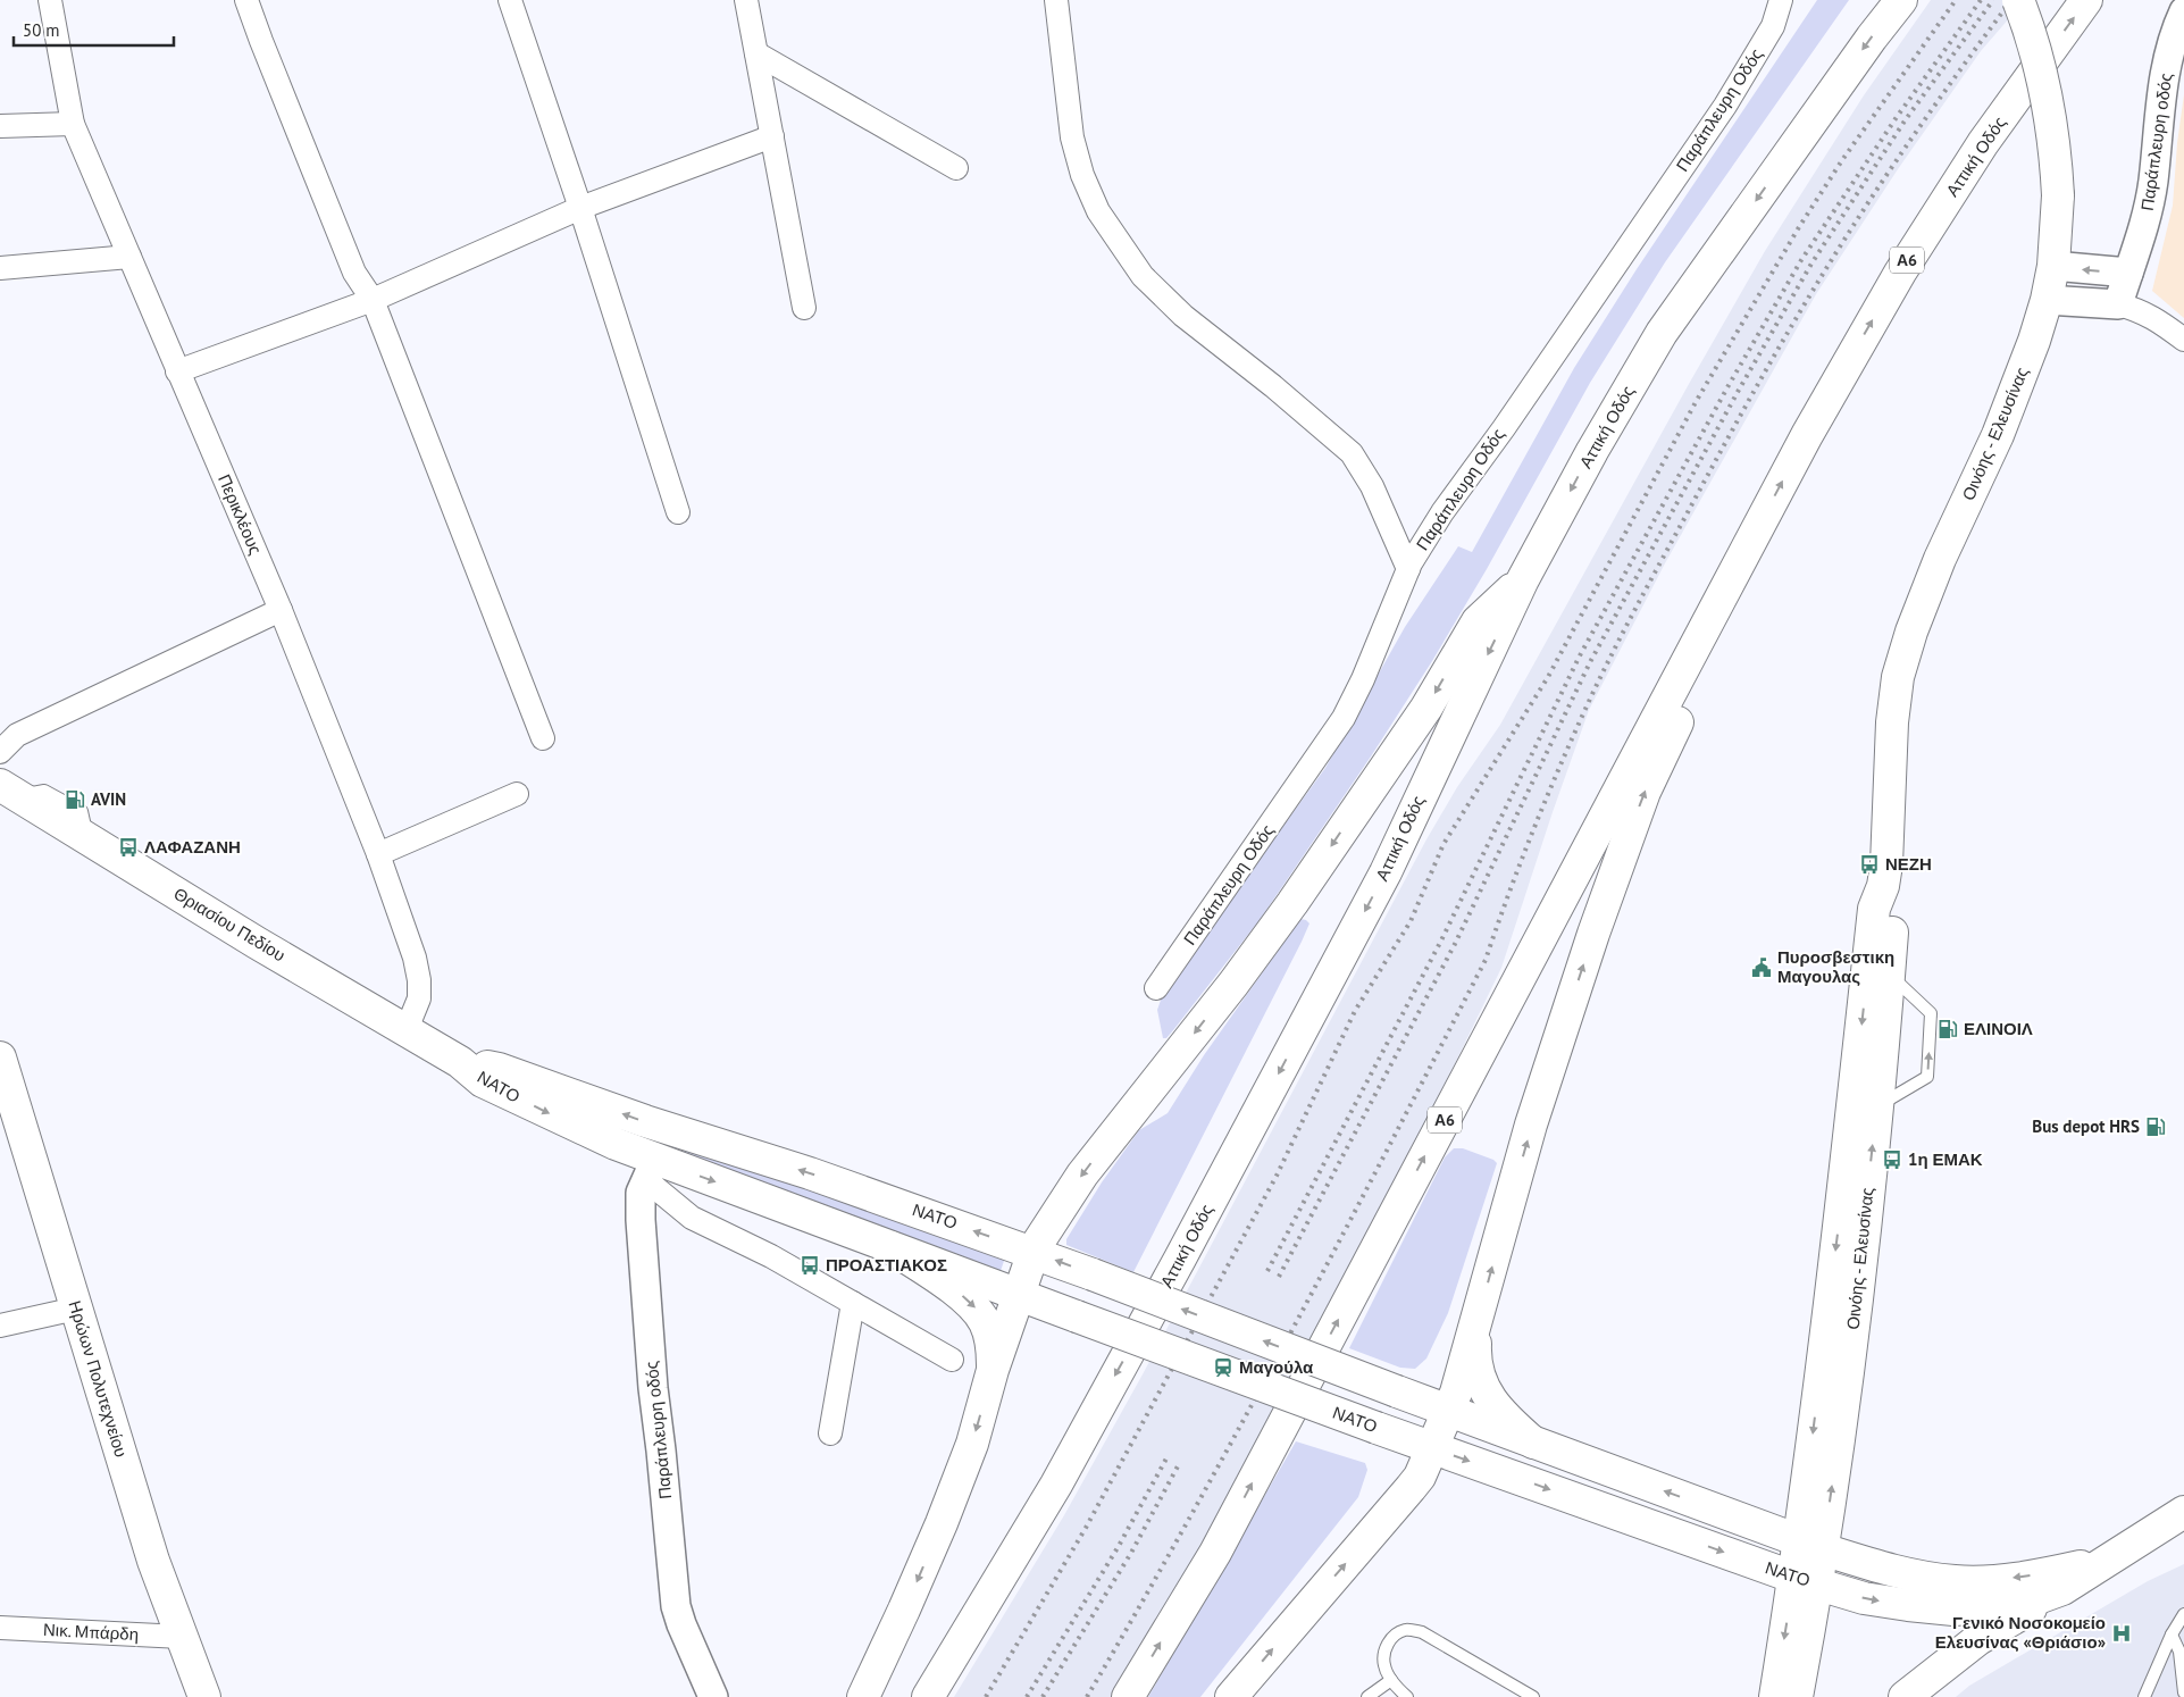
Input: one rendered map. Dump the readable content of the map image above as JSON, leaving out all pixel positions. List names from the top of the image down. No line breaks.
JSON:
{"streets":{"main road":["Αττική Οδός","Α6","Οινόης - Ελευσίνας","Θριασίου Πεδίου","ΝΑΤΟ","Ηρώων Πολυτεχνείου"],"street":["Παράπλευρη Οδός","Παράπλευρη οδός","Περικλέους","Νικ. Μπάρδη"]},"crossings":[["Παράπλευρη οδός","ΝΑΤΟ"],["Οινόης - Ελευσίνας","ΝΑΤΟ"],["Περικλέους","Θριασίου Πεδίου"],["Θριασίου Πεδίου","ΝΑΤΟ"],["Ηρώων Πολυτεχνείου","Νικ. Μπάρδη"]],"places":{"fuel station":["AVIN","ΕΛΙΝΟΙΛ","Bus depot HRS"],"bus stop":["ΛΑΦΑΖΑΝΗ","ΝΕΖΗ","1η ΕΜΑΚ","ΠΡΟΑΣΤΙΑΚΟΣ"],"public building":["Πυροσβεστικη Μαγουλας"],"station":["Μαγούλα"],"hospital":["Γενικό Νοσοκομείο Ελευσίνας «Θριάσιο»"]},"scale_bar":"50 m"}
